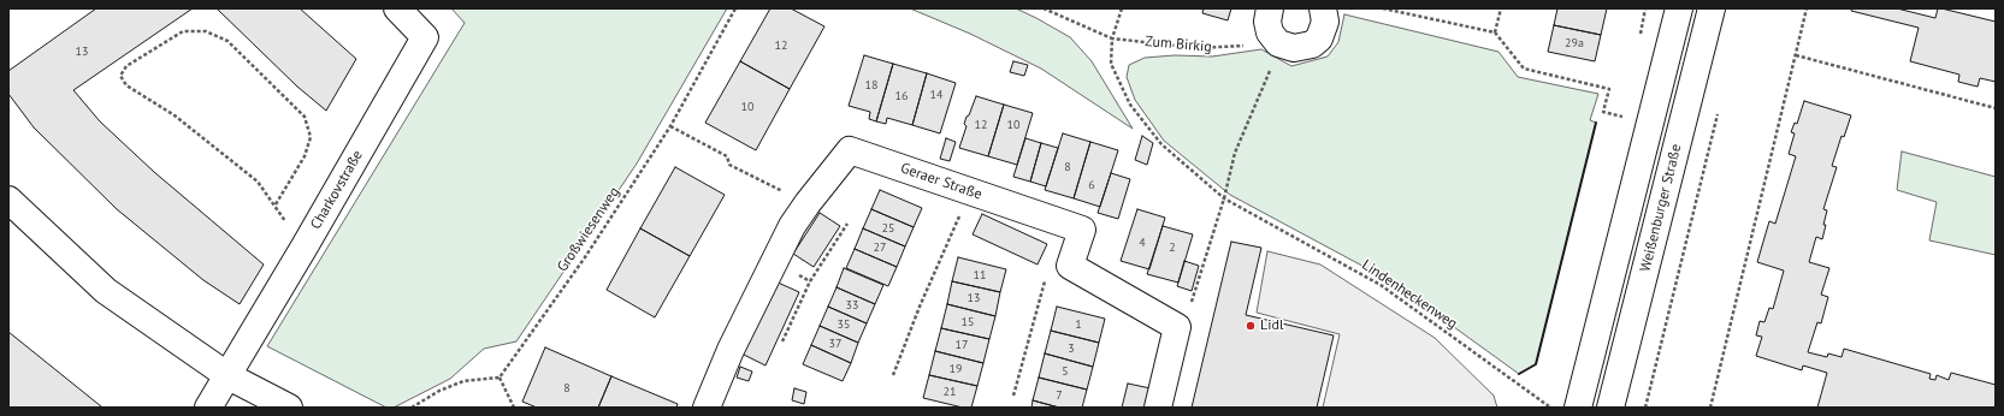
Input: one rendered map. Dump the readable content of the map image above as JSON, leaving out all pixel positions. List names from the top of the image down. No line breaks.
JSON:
{"streets":{"street":["Geraer Straße","Charkovstraße","Weißenburger Straße"],"path":["Zum Birkig","Großwiesenweg","Lindenheckenweg"]},"crossings":[["Zum Birkig","Lindenheckenweg"]],"places":["Lidl"],"house_numbers":["29a","12","13","18","14","16","10","12","10","8","6","25","4","27","2","11","13","33","15","35","1","37","17","3","19","5","8","21","7"]}
